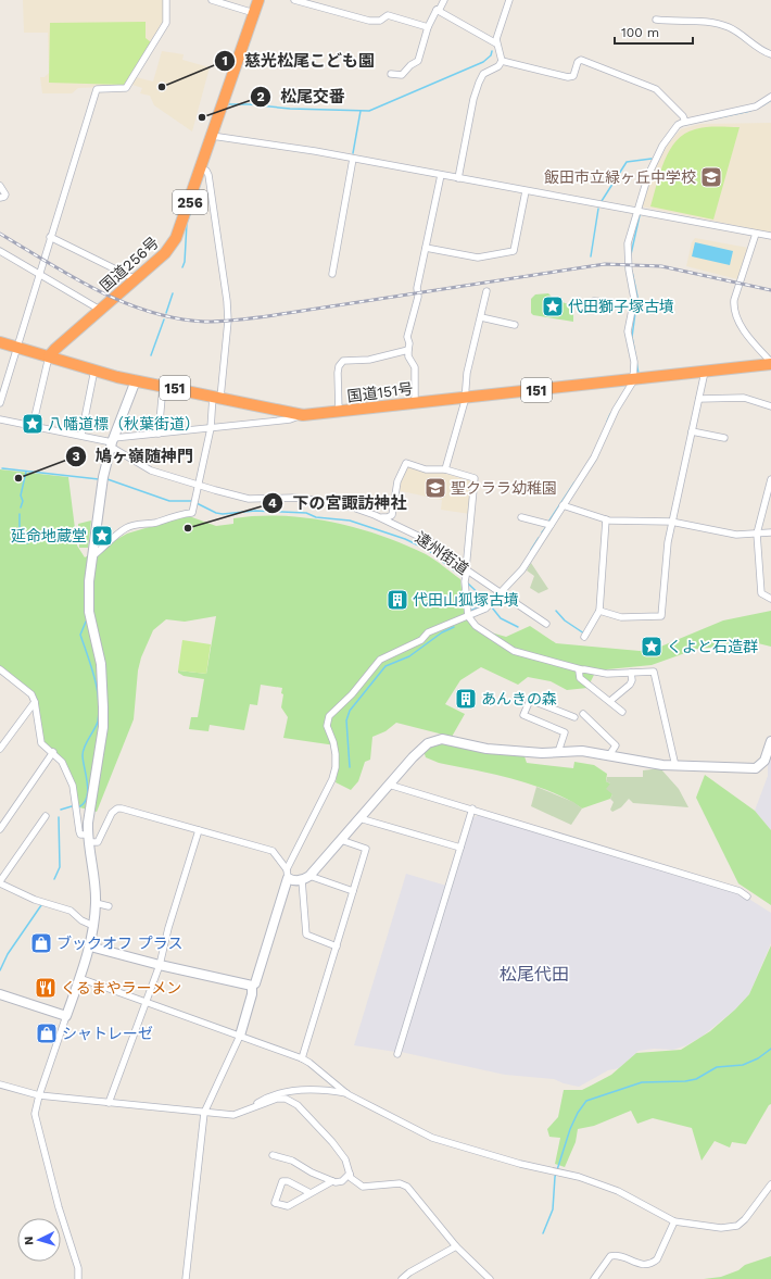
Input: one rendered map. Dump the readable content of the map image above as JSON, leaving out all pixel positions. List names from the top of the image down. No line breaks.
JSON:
{"streets":{"highway":["256","国道256号","151","国道151号"],"street":["遠州街道"]},"crossings":[["国道256号","国道151号"],["国道151号","遠州街道"]],"districts":["松尾代田"],"places":{"other":["慈光松尾こども園","松尾交番","鳩ヶ嶺随神門","下の宮諏訪神社"],"school or university":["飯田市立緑ヶ丘中学校","聖クララ幼稚園"],"place":["代田獅子塚古墳","八幡道標（秋葉街道）","延命地蔵堂","くよと石造群"],"building":["代田山狐塚古墳","あんきの森"],"shop":["ブックオフ プラス","シャトレーゼ"],"restaurant":["くるまやラーメン"]},"scale_bar":"100 m","north":"left"}
